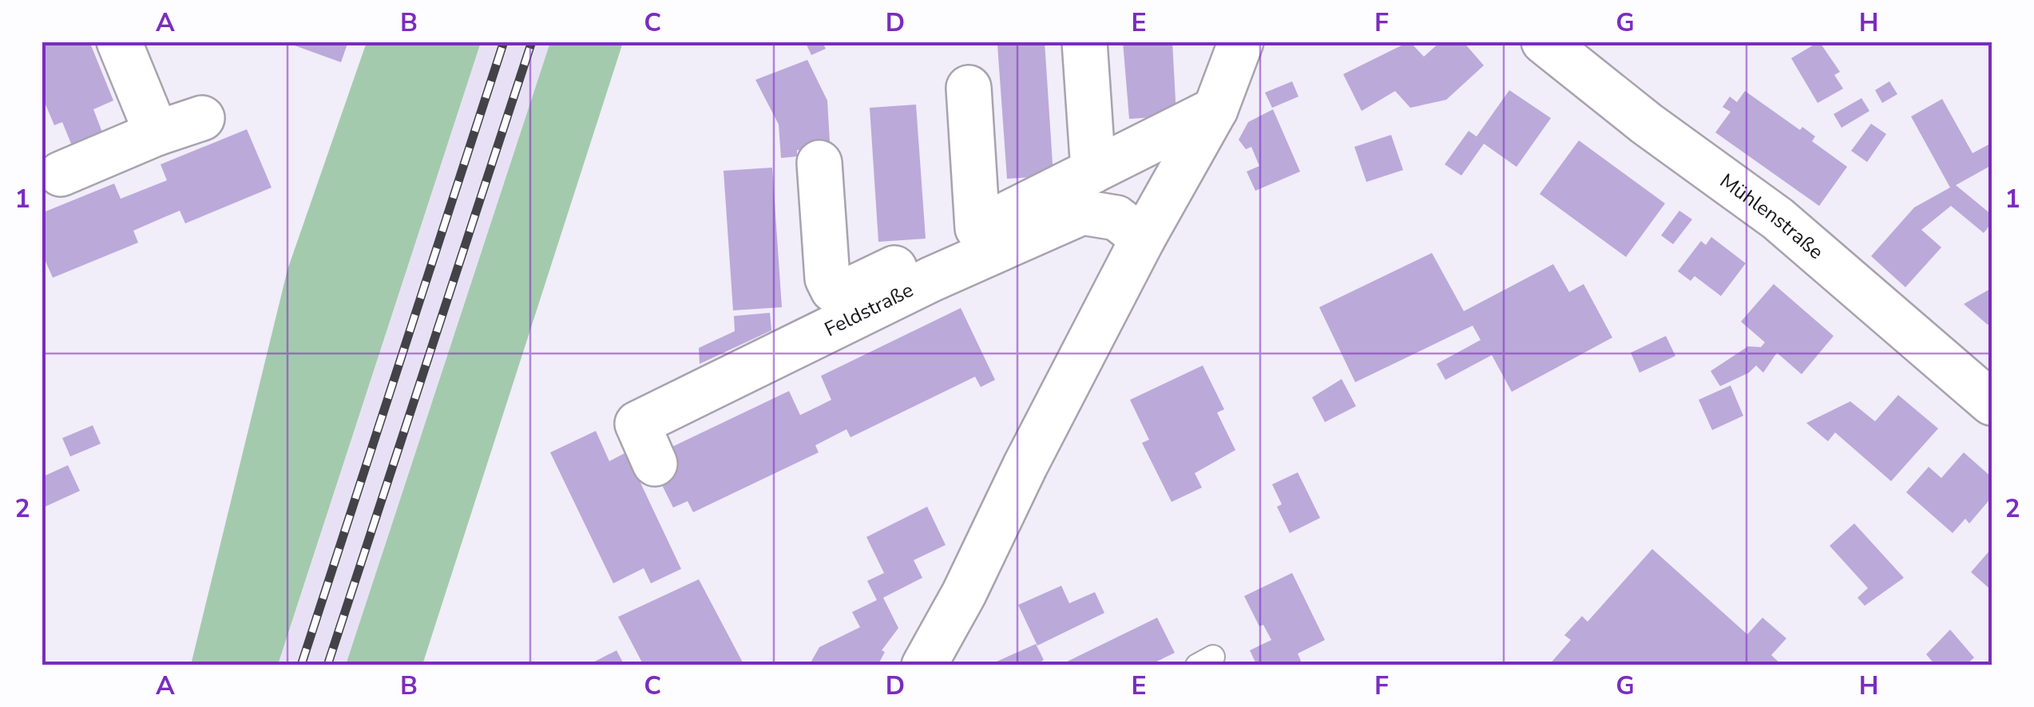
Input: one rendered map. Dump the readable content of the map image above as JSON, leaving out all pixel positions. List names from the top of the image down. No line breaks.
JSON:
{"streets":{"street":["Mühlenstraße","Feldstraße"]},"grid":{"columns":["A","B","C","D","E","F","G","H"],"rows":["1","2"]}}
